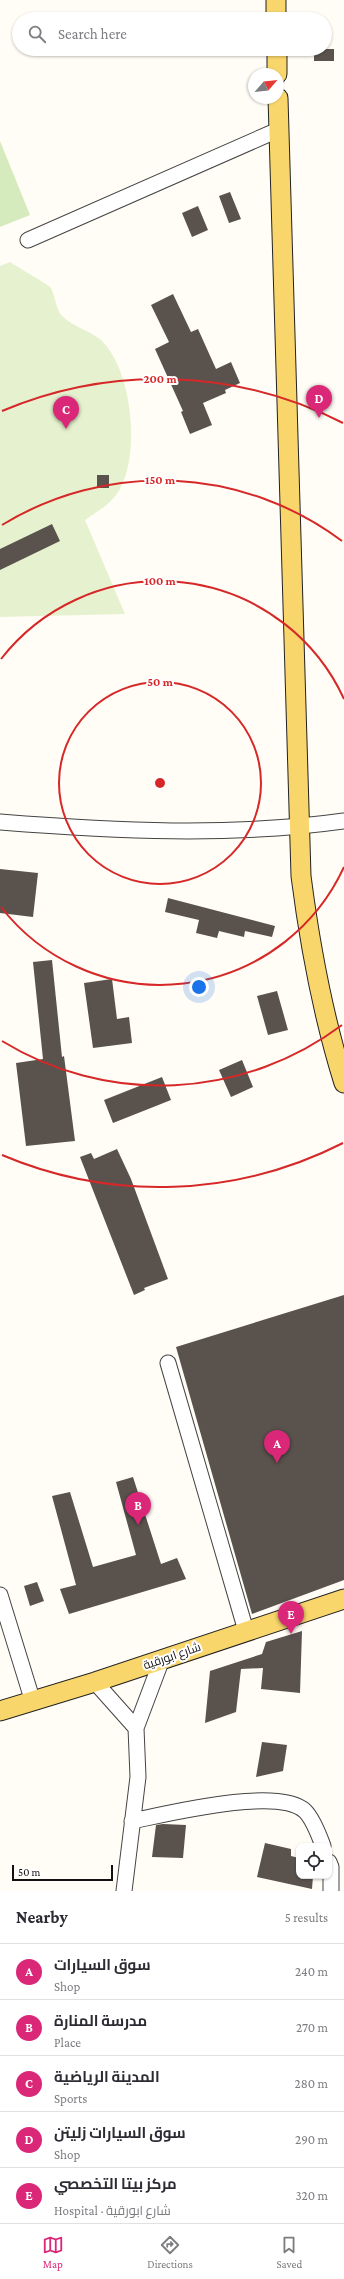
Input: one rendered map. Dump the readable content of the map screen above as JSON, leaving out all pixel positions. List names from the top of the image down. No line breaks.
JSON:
{"streets":{"main road":["شارع ابورقية"]},"scale_bar":"50 m","north":"top right","page":{"search":"Search here","pins":["D","C","A","B","E"],"scale":"50 m","heading":["Nearby","5 results"],"list":[{"mark":"A","name":"سوق السيارات","note":"Shop","value":"240 m"},{"mark":"B","name":"مدرسة المنارة","note":"Place","value":"270 m"},{"mark":"C","name":"المدينة الرياضية","note":"Sports","value":"280 m"},{"mark":"D","name":"سوق السيارات زليتن","note":"Shop","value":"290 m"},{"mark":"E","name":"مركز بيتا التخصصي","note":"Hospital · شارع ابورقية","value":"320 m"}],"nav":["Map","Directions","Saved"]},"rings":["200 m","150 m","100 m","50 m"]}
